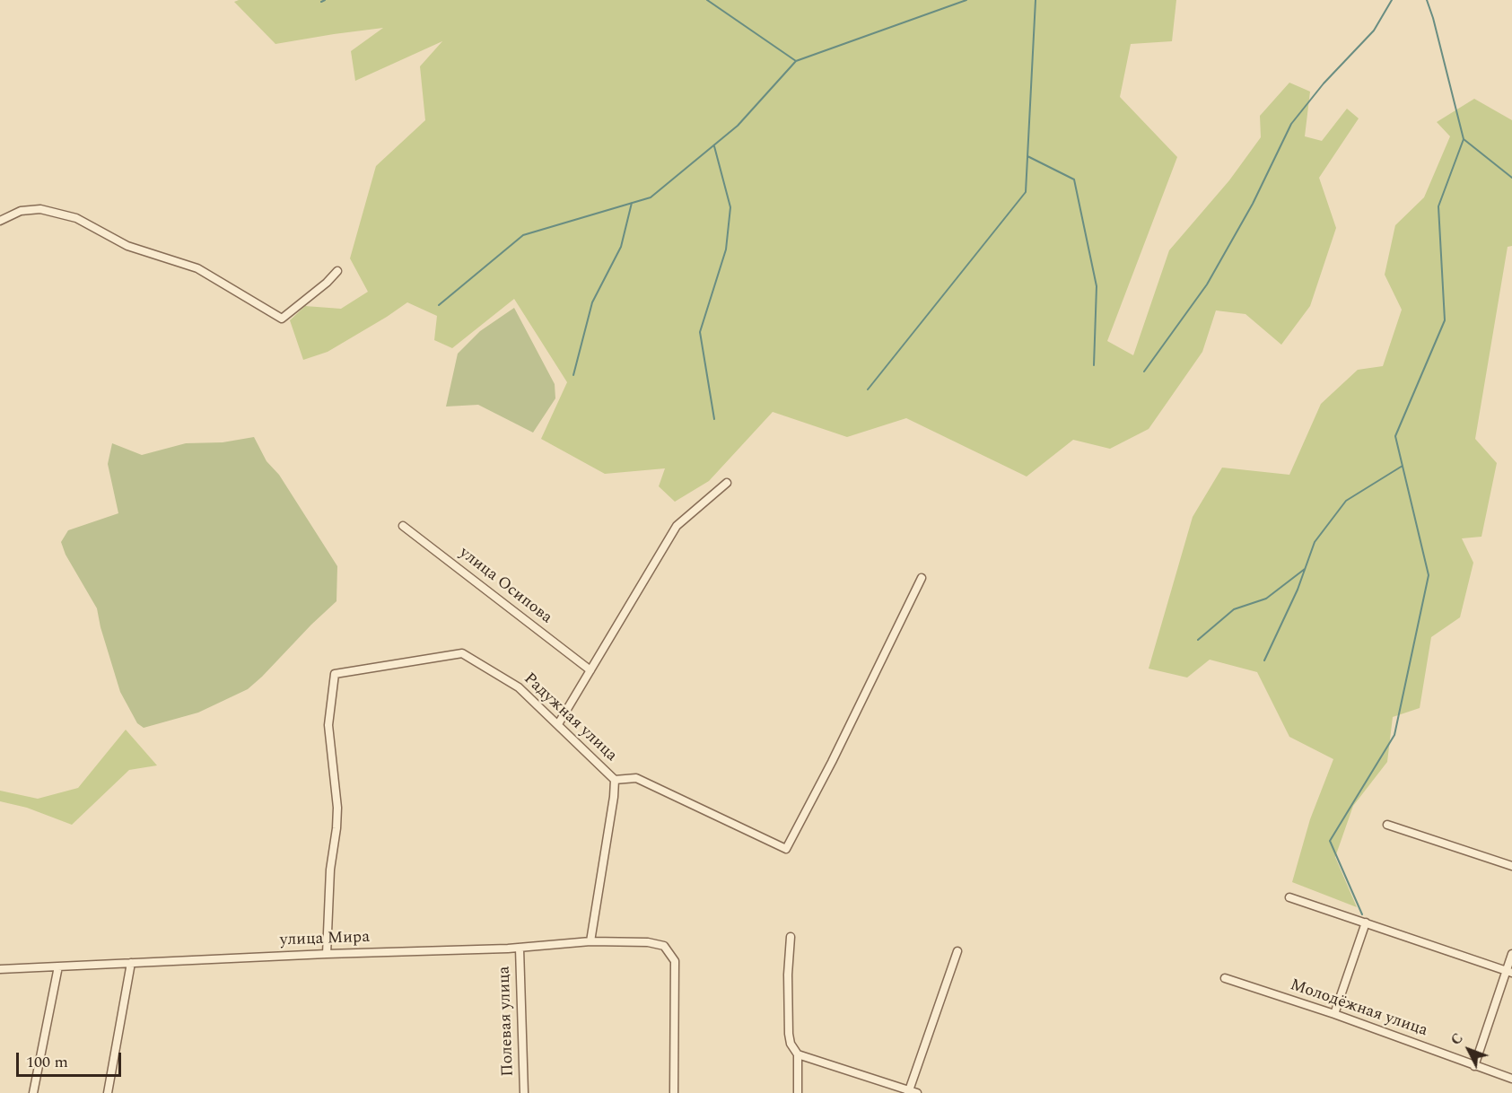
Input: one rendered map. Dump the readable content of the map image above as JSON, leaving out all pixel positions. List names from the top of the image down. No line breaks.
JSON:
{"streets":{"street":["улица Осипова","Радужная улица","улица Мира","Молодёжная улица","Полевая улица"]},"crossings":[["Радужная улица","улица Мира"],["улица Мира","Полевая улица"]],"scale_bar":"100 m","north":"top left"}
